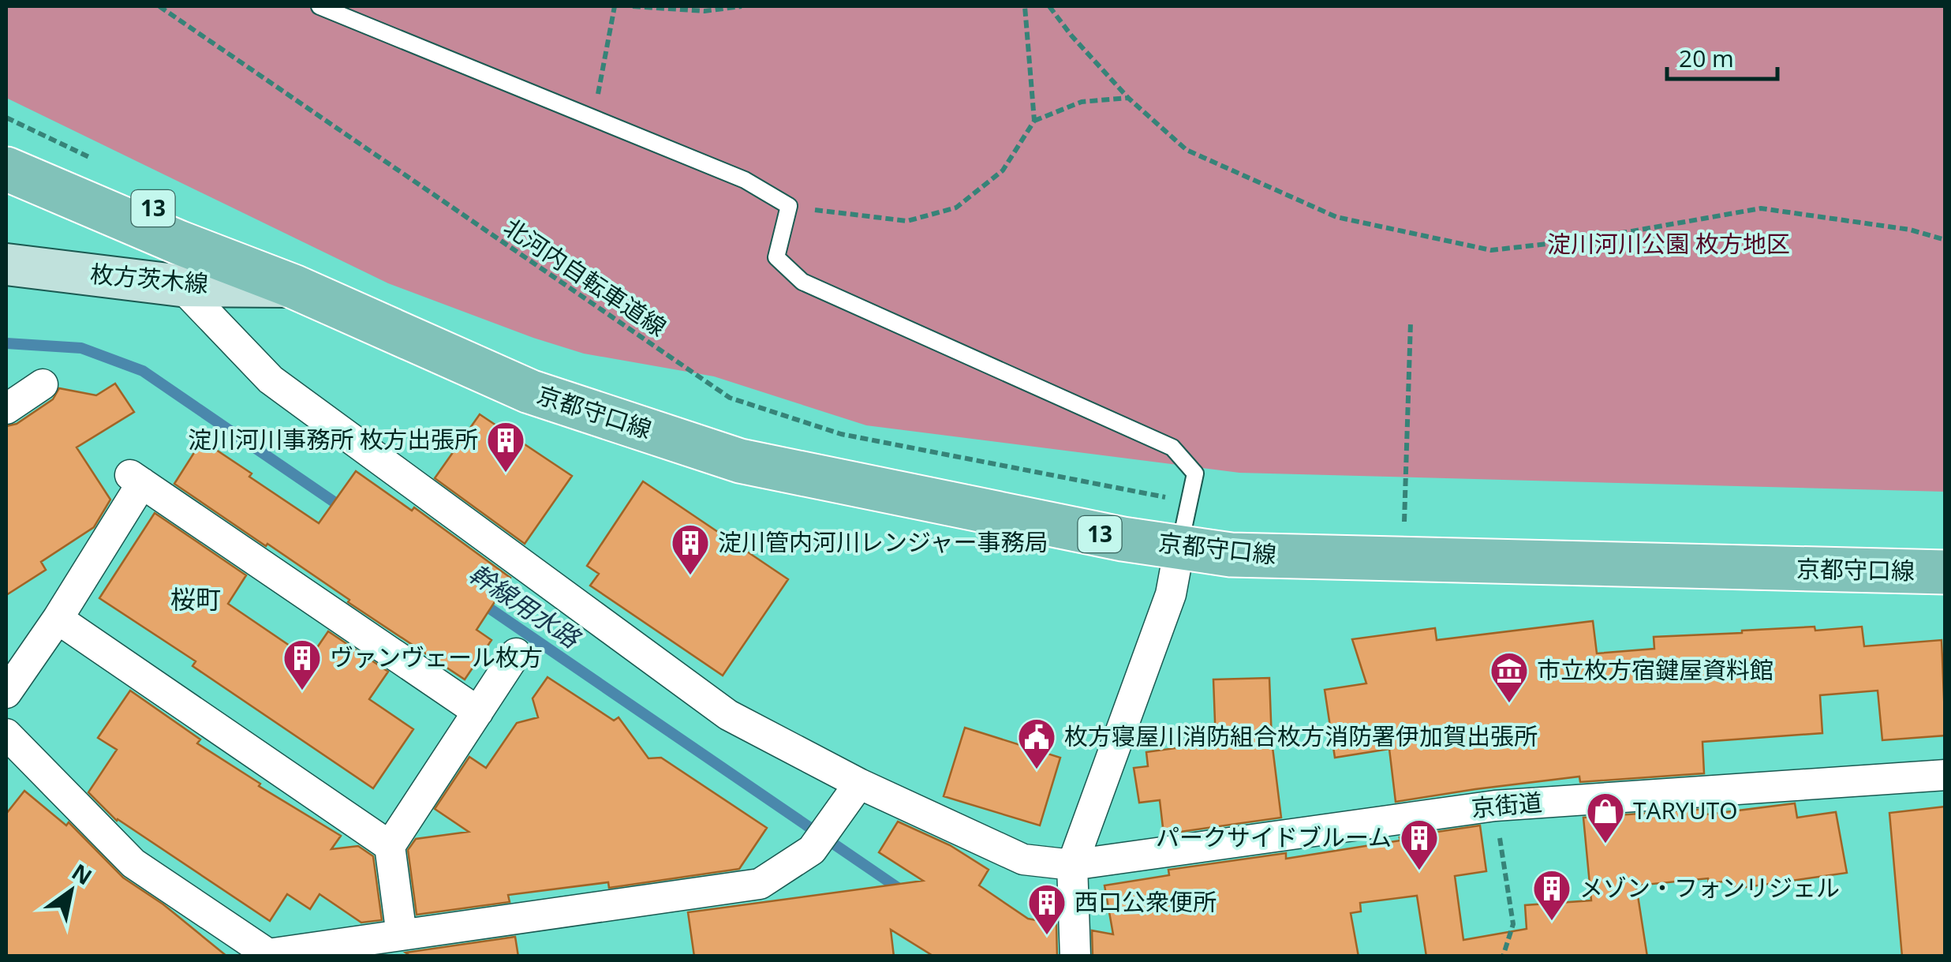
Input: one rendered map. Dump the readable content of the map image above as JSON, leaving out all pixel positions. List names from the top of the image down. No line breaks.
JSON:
{"streets":{"main road":["13","枚方茨木線","京都守口線"],"street":["京街道"],"path":["北河内自転車道線"]},"crossings":[["枚方茨木線","京都守口線"],["枚方茨木線","京街道"]],"districts":["桜町"],"water":["幹線用水路"],"parks":["淀川河川公園 枚方地区"],"places":{"building":["淀川河川事務所 枚方出張所","淀川管内河川レンジャー事務局","ヴァンヴェール枚方","パークサイドブルーム","メゾン・フォンリジェル","西口公衆便所"],"museum":["市立枚方宿鍵屋資料館"],"public building":["枚方寝屋川消防組合枚方消防署伊加賀出張所"],"shop":["TARYUTO"]},"scale_bar":"20 m","north":"top right"}
